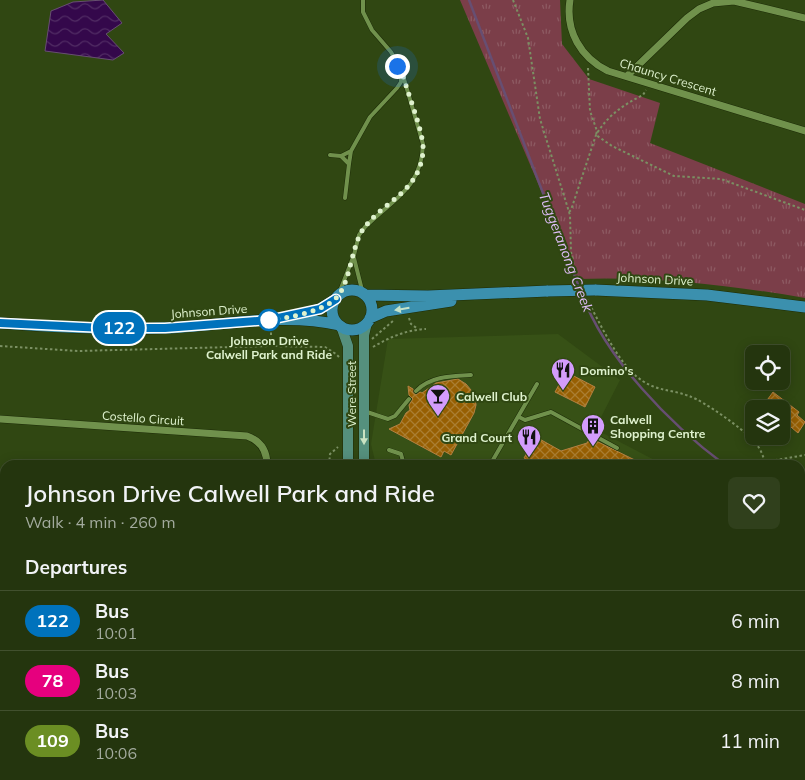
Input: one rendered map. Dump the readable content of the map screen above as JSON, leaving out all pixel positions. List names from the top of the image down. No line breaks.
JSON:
{"streets":{"main road":["Johnson Drive"],"street":["Chauncy Crescent","Were Street","Costello Circuit"]},"crossings":[["Johnson Drive","Were Street"]],"water":["Tuggeranong Creek"],"places":{"other":["Johnson Drive Calwell Park and Ride"],"restaurant":["Domino's","Grand Court"],"bar":["Calwell Club"],"building":["Calwell Shopping Centre"]},"lines":["bus line 122"],"page":{"on_map":"122","heading":[["Johnson Drive Calwell Park and Ride","Walk · 4 min · 260 m"],"Departures"],"list":[{"mark":"122","name":"Bus","note":"10:01","value":"6 min"},{"mark":"78","name":"Bus","note":"10:03","value":"8 min"},{"mark":"109","name":"Bus","note":"10:06","value":"11 min"}]}}
